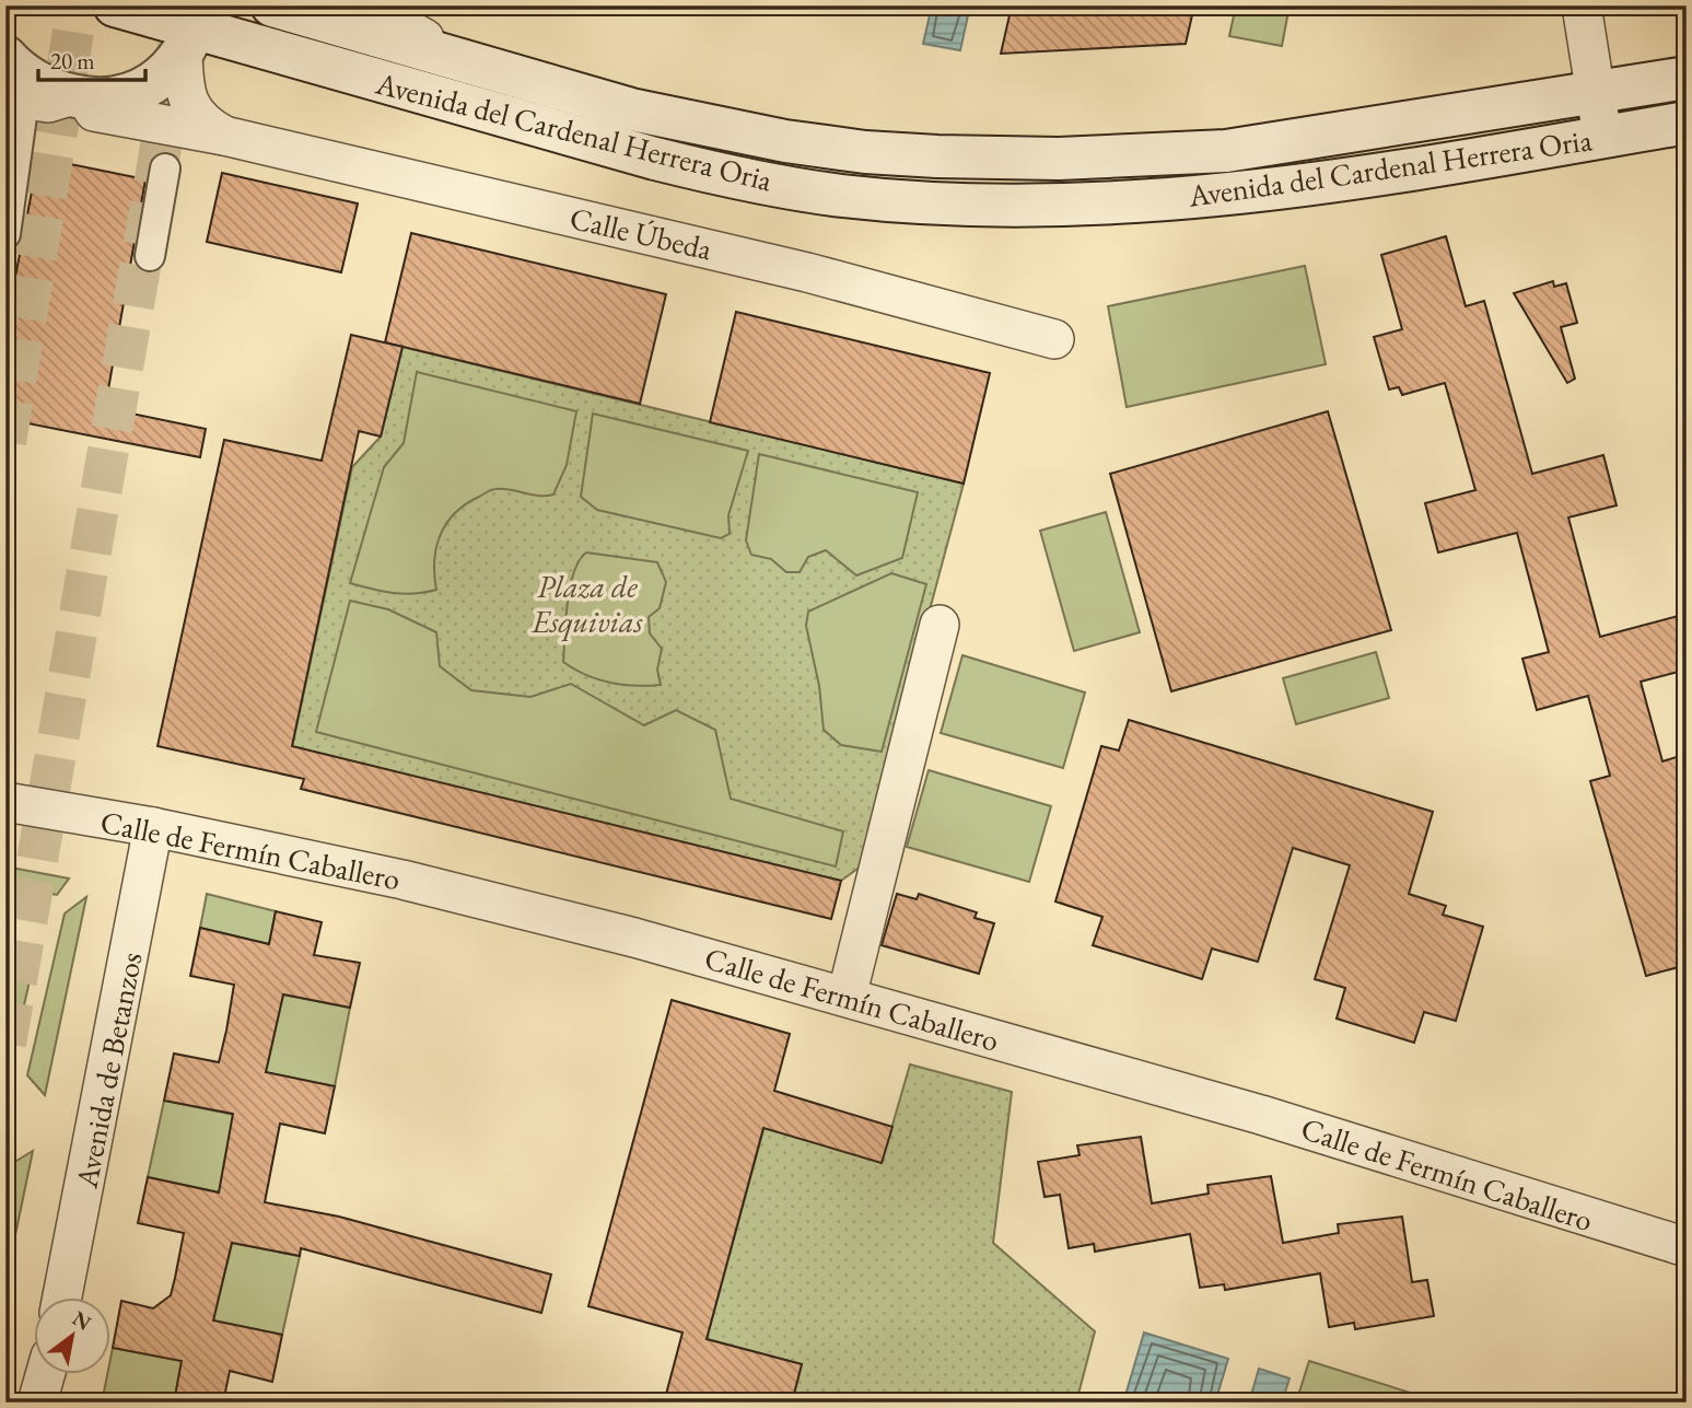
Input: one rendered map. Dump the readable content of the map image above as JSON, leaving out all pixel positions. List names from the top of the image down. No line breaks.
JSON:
{"streets":{"main road":["Avenida del Cardenal Herrera Oria"],"street":["Calle Úbeda","Calle de Fermín Caballero","Avenida de Betanzos"]},"crossings":[["Avenida del Cardenal Herrera Oria","Calle Úbeda"],["Calle de Fermín Caballero","Avenida de Betanzos"]],"parks":["Plaza de Esquivias"],"scale_bar":"20 m","north":"top right"}
